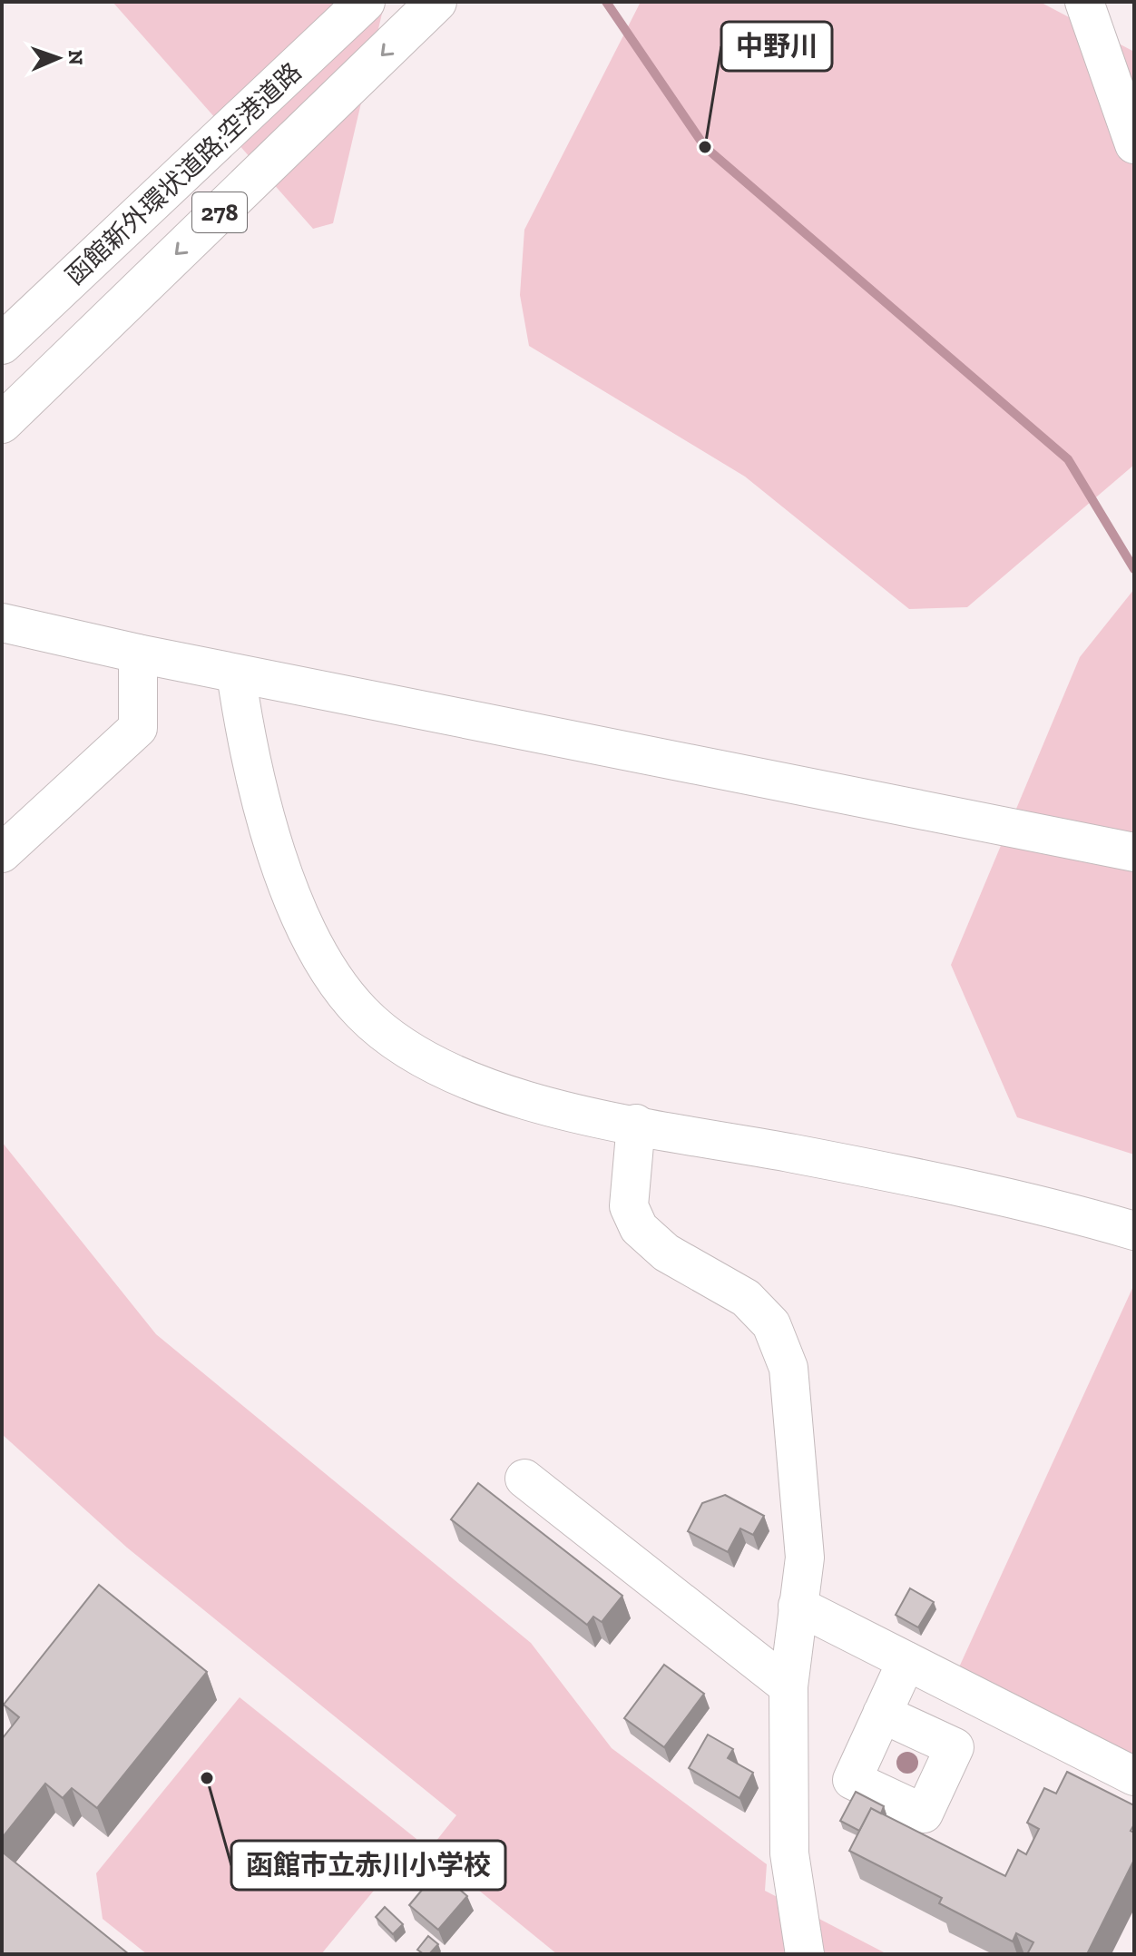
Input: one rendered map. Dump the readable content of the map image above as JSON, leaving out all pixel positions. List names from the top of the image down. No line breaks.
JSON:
{"streets":{"highway":["函館新外環状道路;空港道路","278"]},"places":["中野川","函館市立赤川小学校"],"north":"right"}
